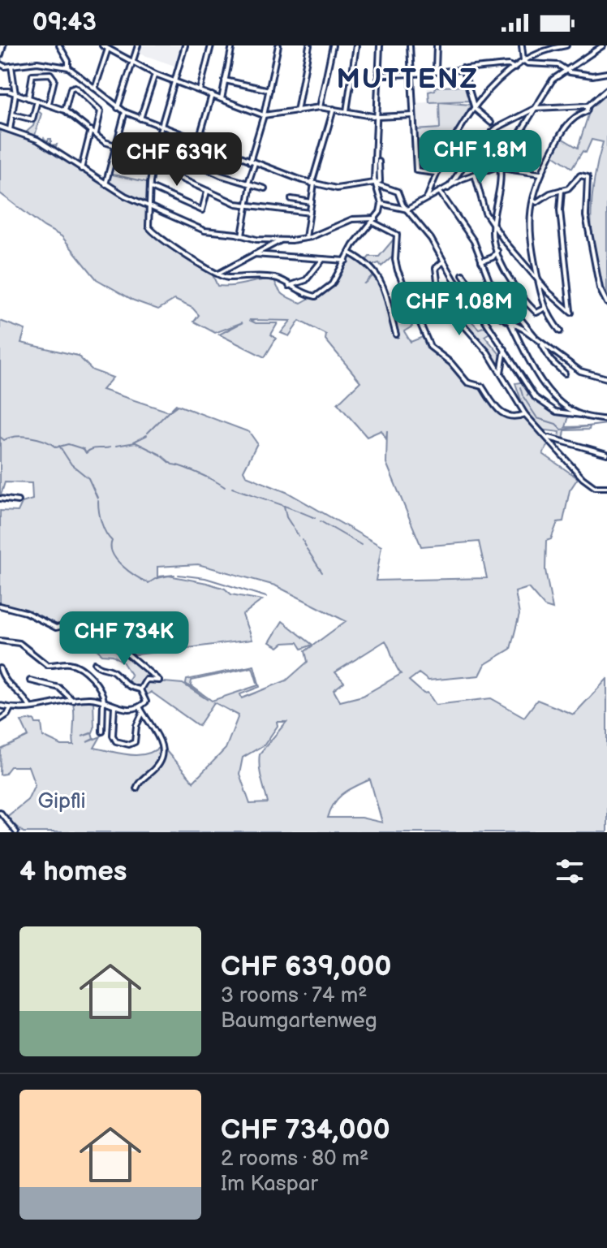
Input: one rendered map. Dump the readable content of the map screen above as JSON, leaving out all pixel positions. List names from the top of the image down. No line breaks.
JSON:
{"districts":["MUTTENZ"],"parks":["Gipfli"],"page":{"status":"09:43","price":["CHF 1.8M","CHF 639K","CHF 1.08M","CHF 734K"],"heading":"4 homes","list":[{"name":"CHF 639,000","note":"3 rooms · 74 m² · Baumgartenweg"},{"name":"CHF 734,000","note":"2 rooms · 80 m² · Im Kaspar"}]}}
